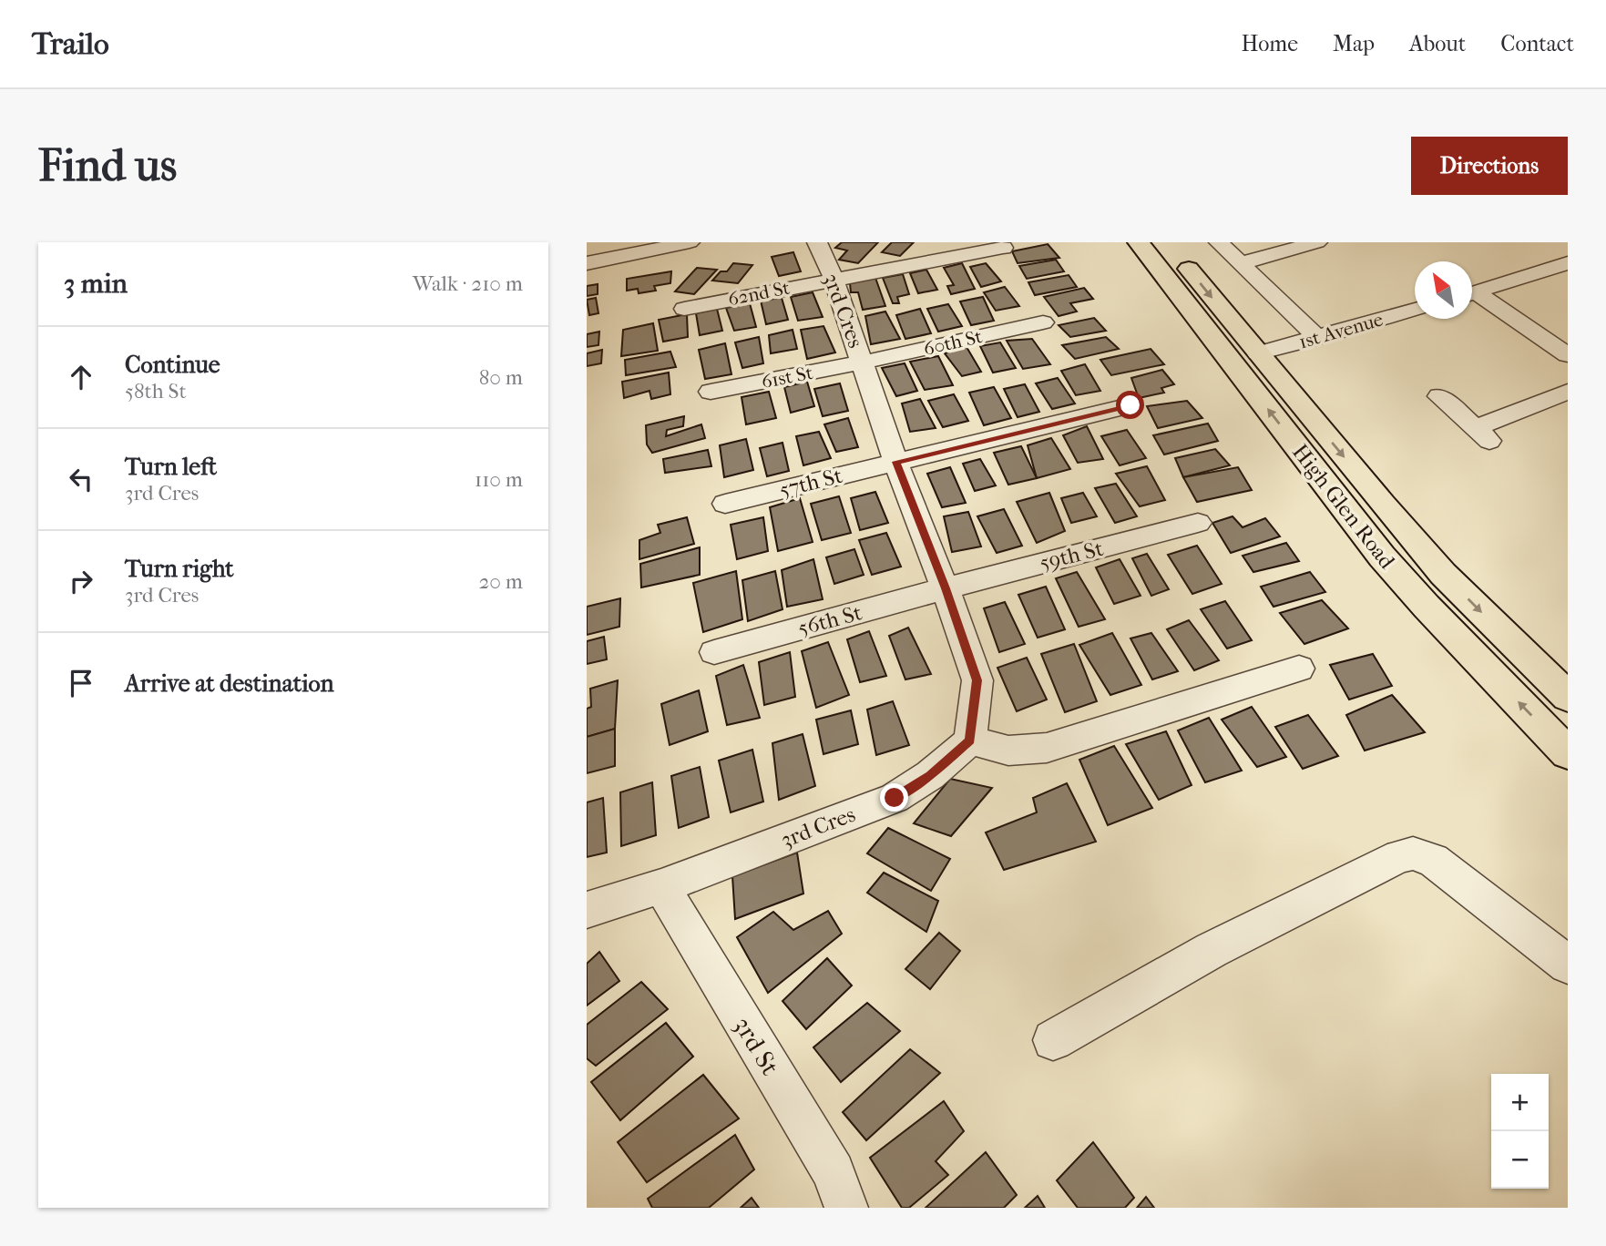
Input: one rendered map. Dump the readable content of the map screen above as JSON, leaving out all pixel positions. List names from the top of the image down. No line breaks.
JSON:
{"streets":{"main road":["High Glen Road"],"street":["62nd St","3rd Cres","1st Avenue","60th St","61st St","57th St","59th St","56th St","3rd St"]},"crossings":[["62nd St","3rd Cres"],["3rd Cres","60th St"],["3rd Cres","61st St"],["3rd Cres","57th St"],["3rd Cres","59th St"],["3rd Cres","56th St"],["3rd Cres","3rd St"],["1st Avenue","High Glen Road"],["60th St","61st St"],["59th St","56th St"]],"north":"top left","page":{"header":"Trailo","nav":["Home","Map","About","Contact"],"buttons":"Directions","title":"Find us","heading":["3 min","Walk · 210 m"],"list":[["Continue","58th St","80 m"],["Turn left","3rd Cres","110 m"],["Turn right","3rd Cres","20 m"],"Arrive at destination"],"map_buttons":["+","−"]}}
